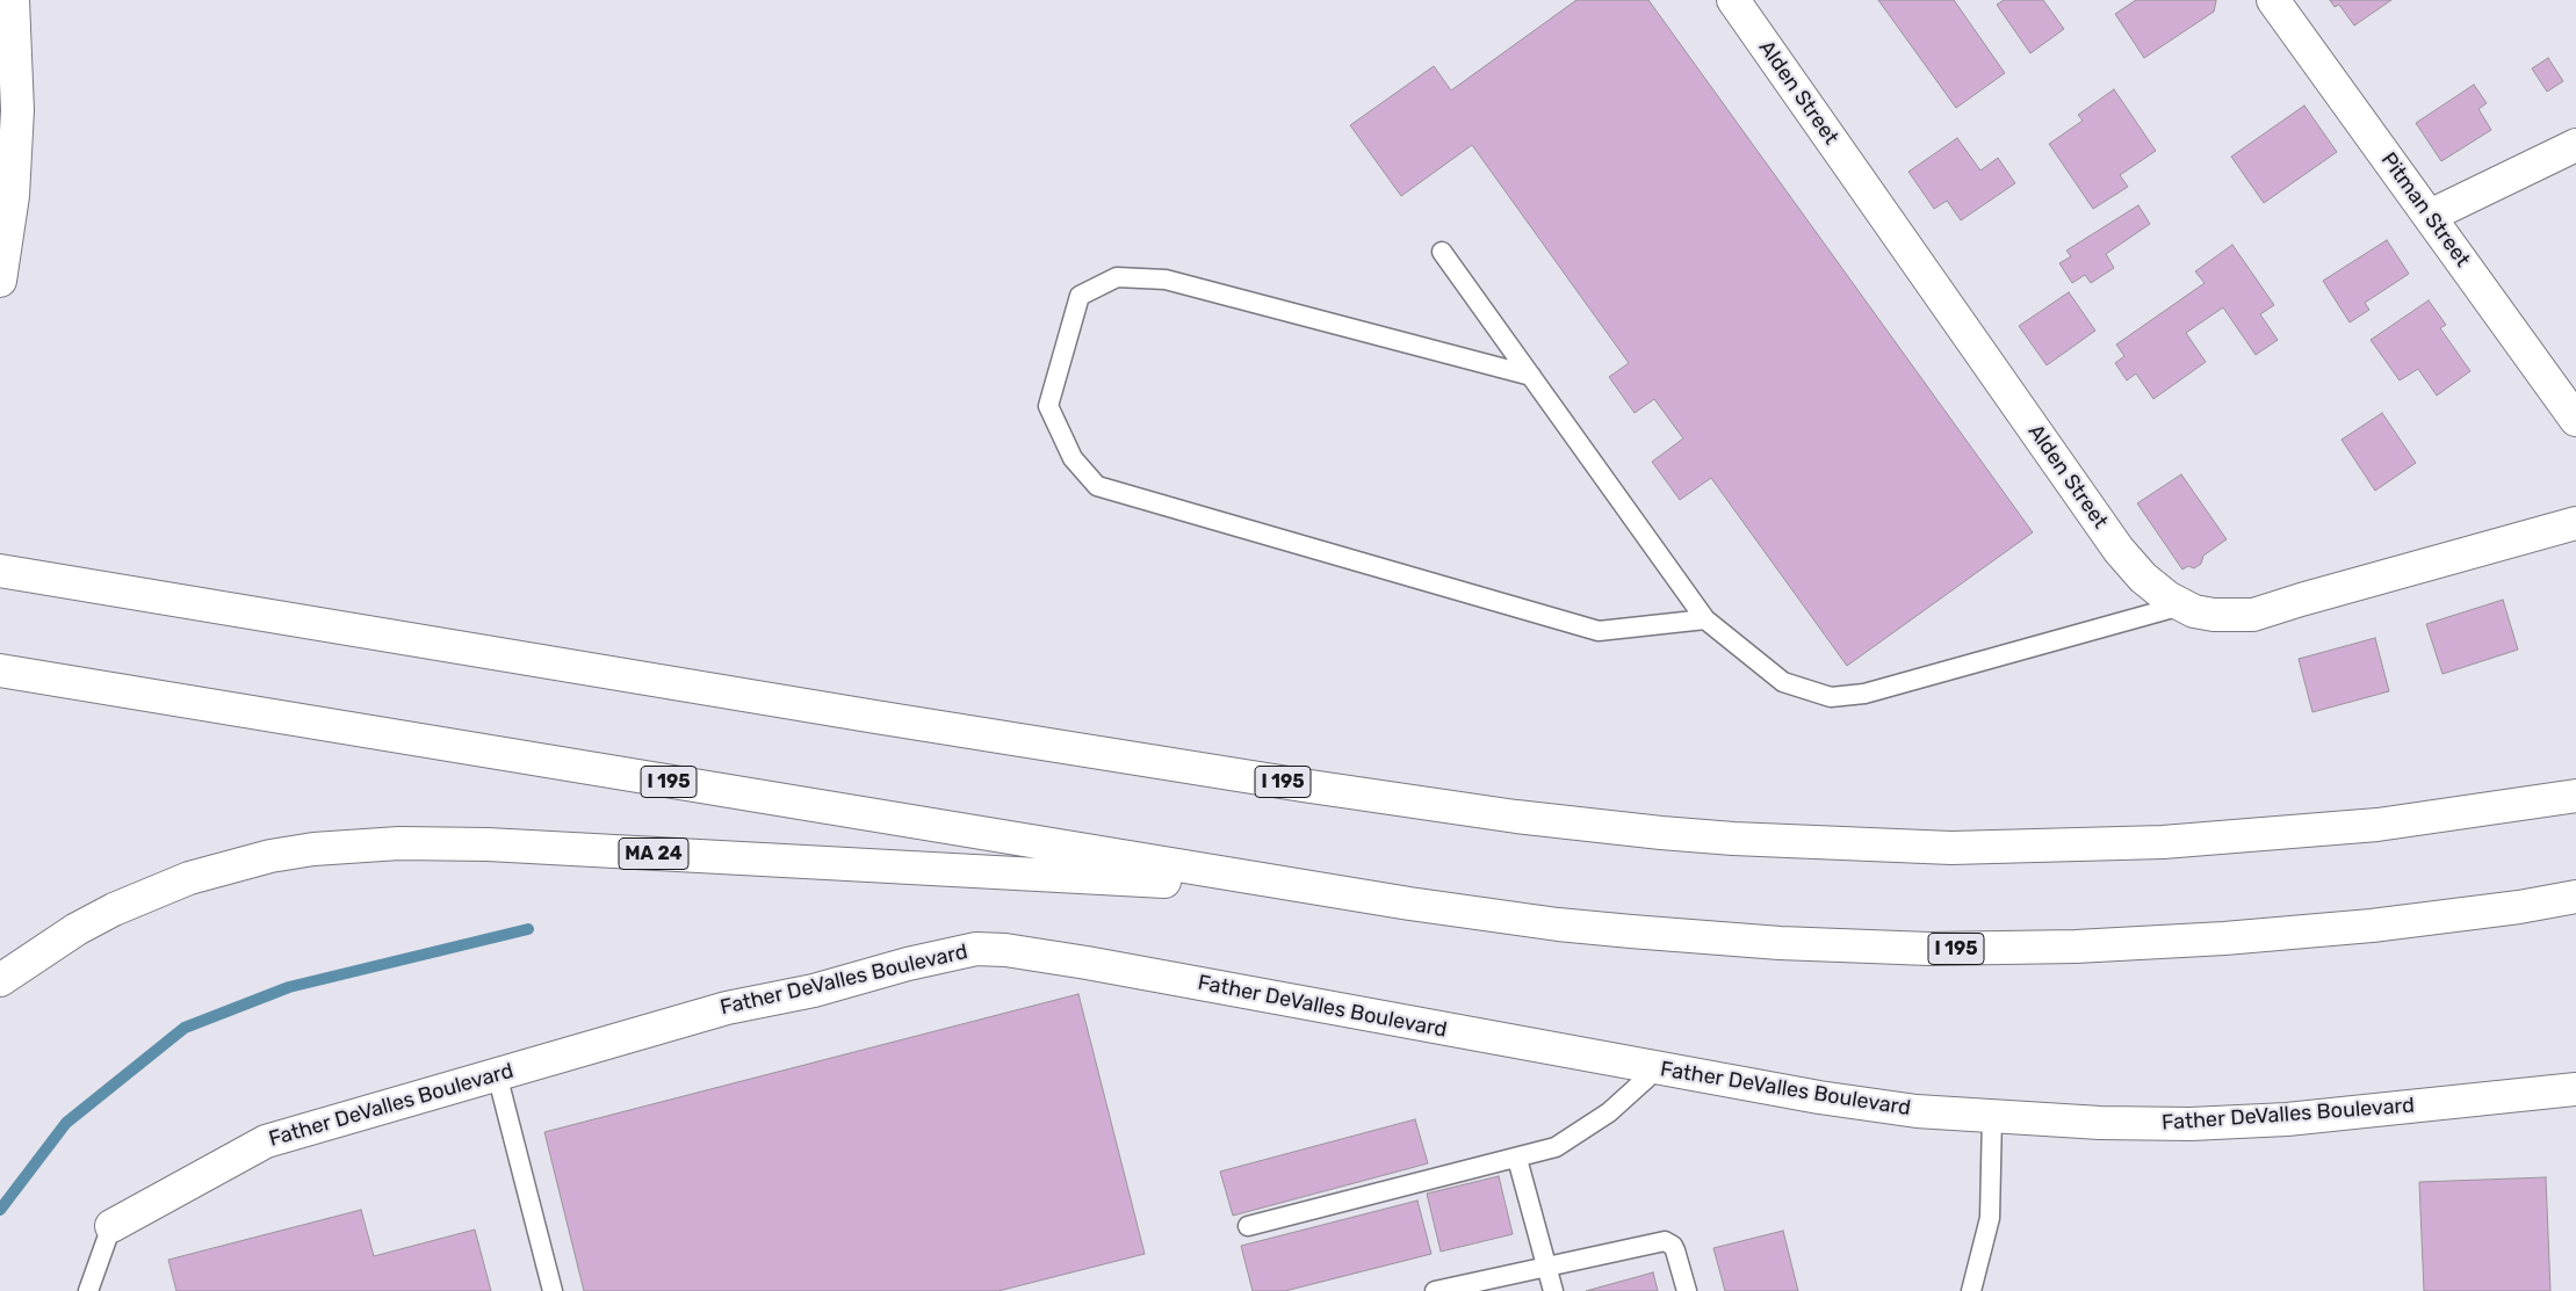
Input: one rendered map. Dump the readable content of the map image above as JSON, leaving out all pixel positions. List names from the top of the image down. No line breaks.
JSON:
{"streets":{"main road":["Alden Street","Pitman Street","I 195","MA 24","Father DeValles Boulevard"]},"crossings":[["I 195","MA 24"]]}
